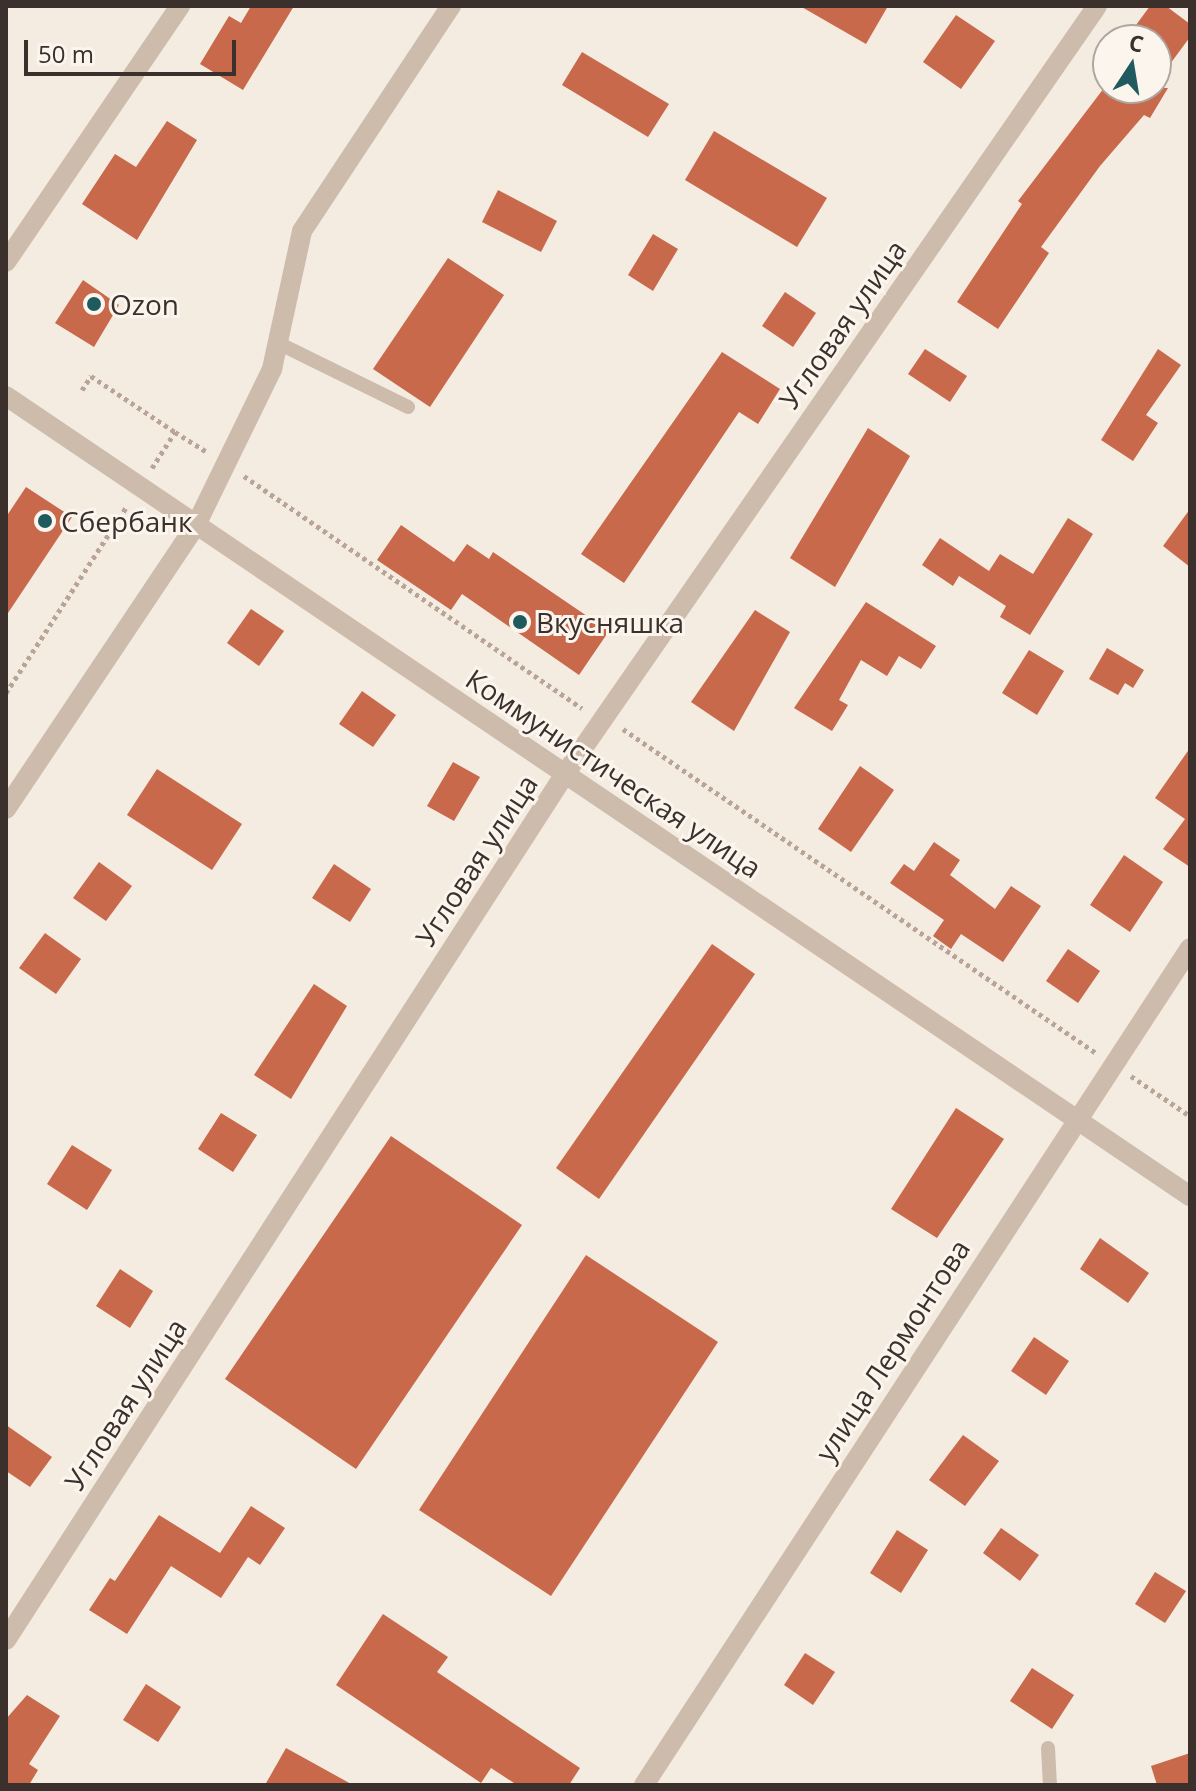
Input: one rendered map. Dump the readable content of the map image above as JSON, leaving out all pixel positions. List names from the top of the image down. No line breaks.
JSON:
{"streets":{"street":["Угловая улица","Коммунистическая улица","улица Лермонтова"]},"crossings":[["Угловая улица","Коммунистическая улица"],["Коммунистическая улица","улица Лермонтова"]],"places":["Ozon","Сбербанк","Вкусняшка"],"scale_bar":"50 m","north":"top"}
